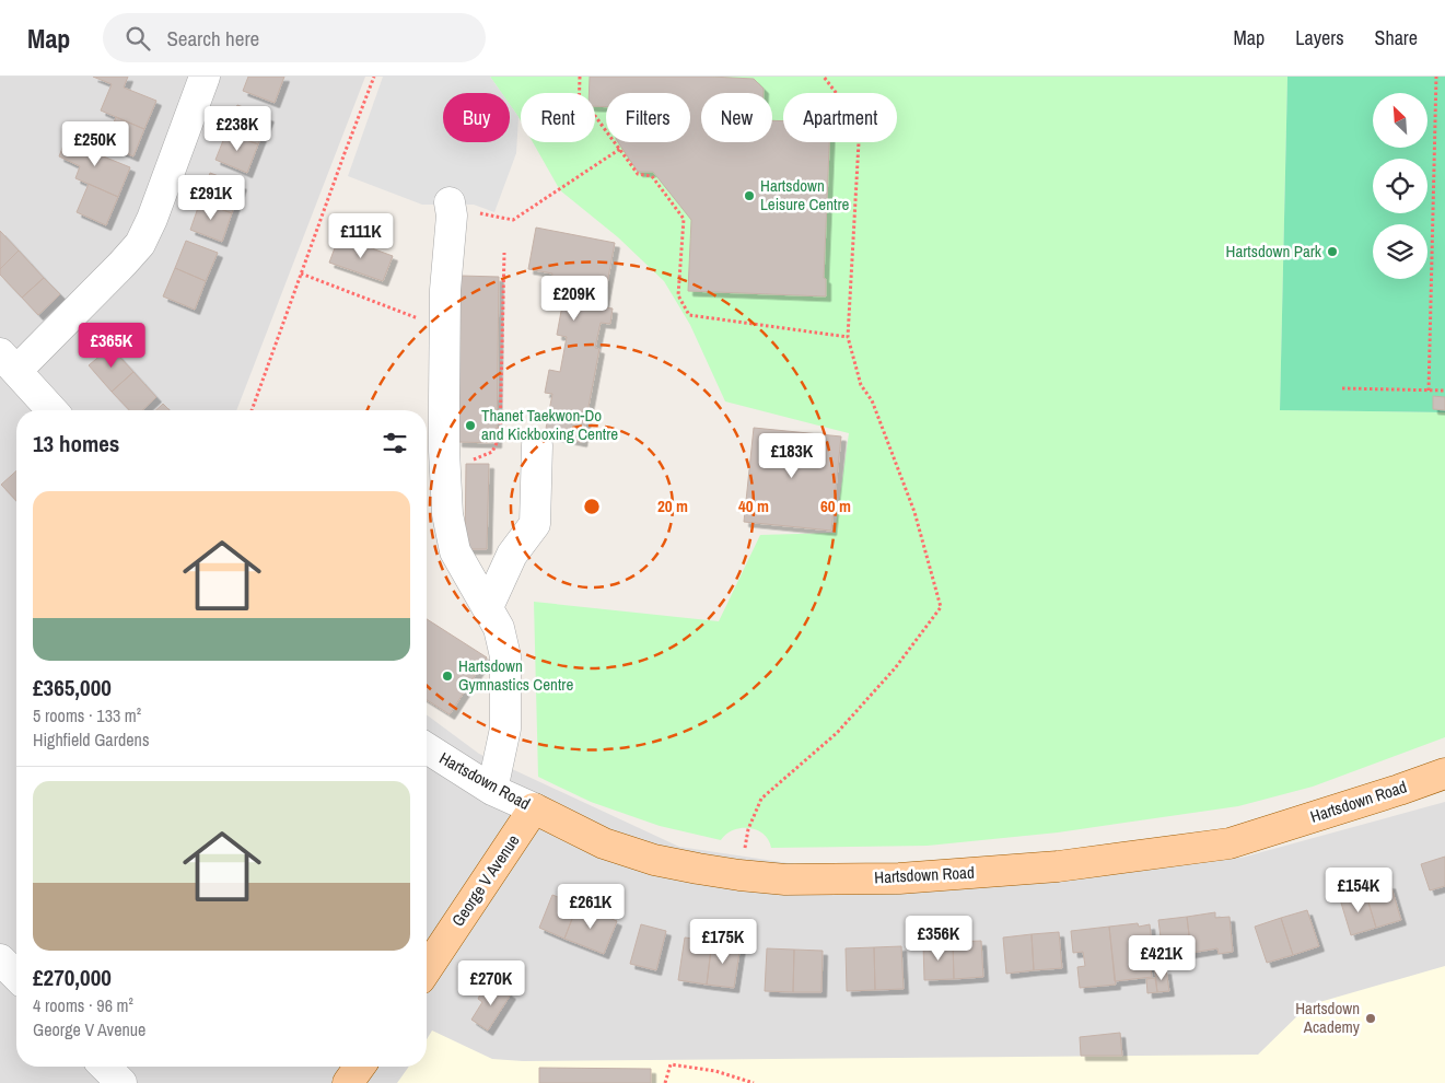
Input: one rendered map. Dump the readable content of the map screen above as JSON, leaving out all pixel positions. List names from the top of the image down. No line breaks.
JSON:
{"streets":{"main road":["Hartsdown Road","George V Avenue"]},"crossings":[["Hartsdown Road","George V Avenue"]],"places":["Hartsdown Leisure Centre","Hartsdown Park","Thanet Taekwon-Do and Kickboxing Centre","Hartsdown Gymnastics Centre","Hartsdown Academy"],"north":"top left","page":{"header":"Map","search":"Search here","nav":["Map","Layers","Share"],"chip":["Buy","Rent","Filters","New","Apartment"],"price":["£238K","£250K","£291K","£111K","£209K","£365K","£183K","£154K","£261K","£356K","£175K","£421K","£270K"],"heading":"13 homes","list":[{"name":"£365,000","note":"5 rooms · 133 m² · Highfield Gardens"},{"name":"£270,000","note":"4 rooms · 96 m² · George V Avenue"}]},"rings":["20 m","40 m","60 m"]}
